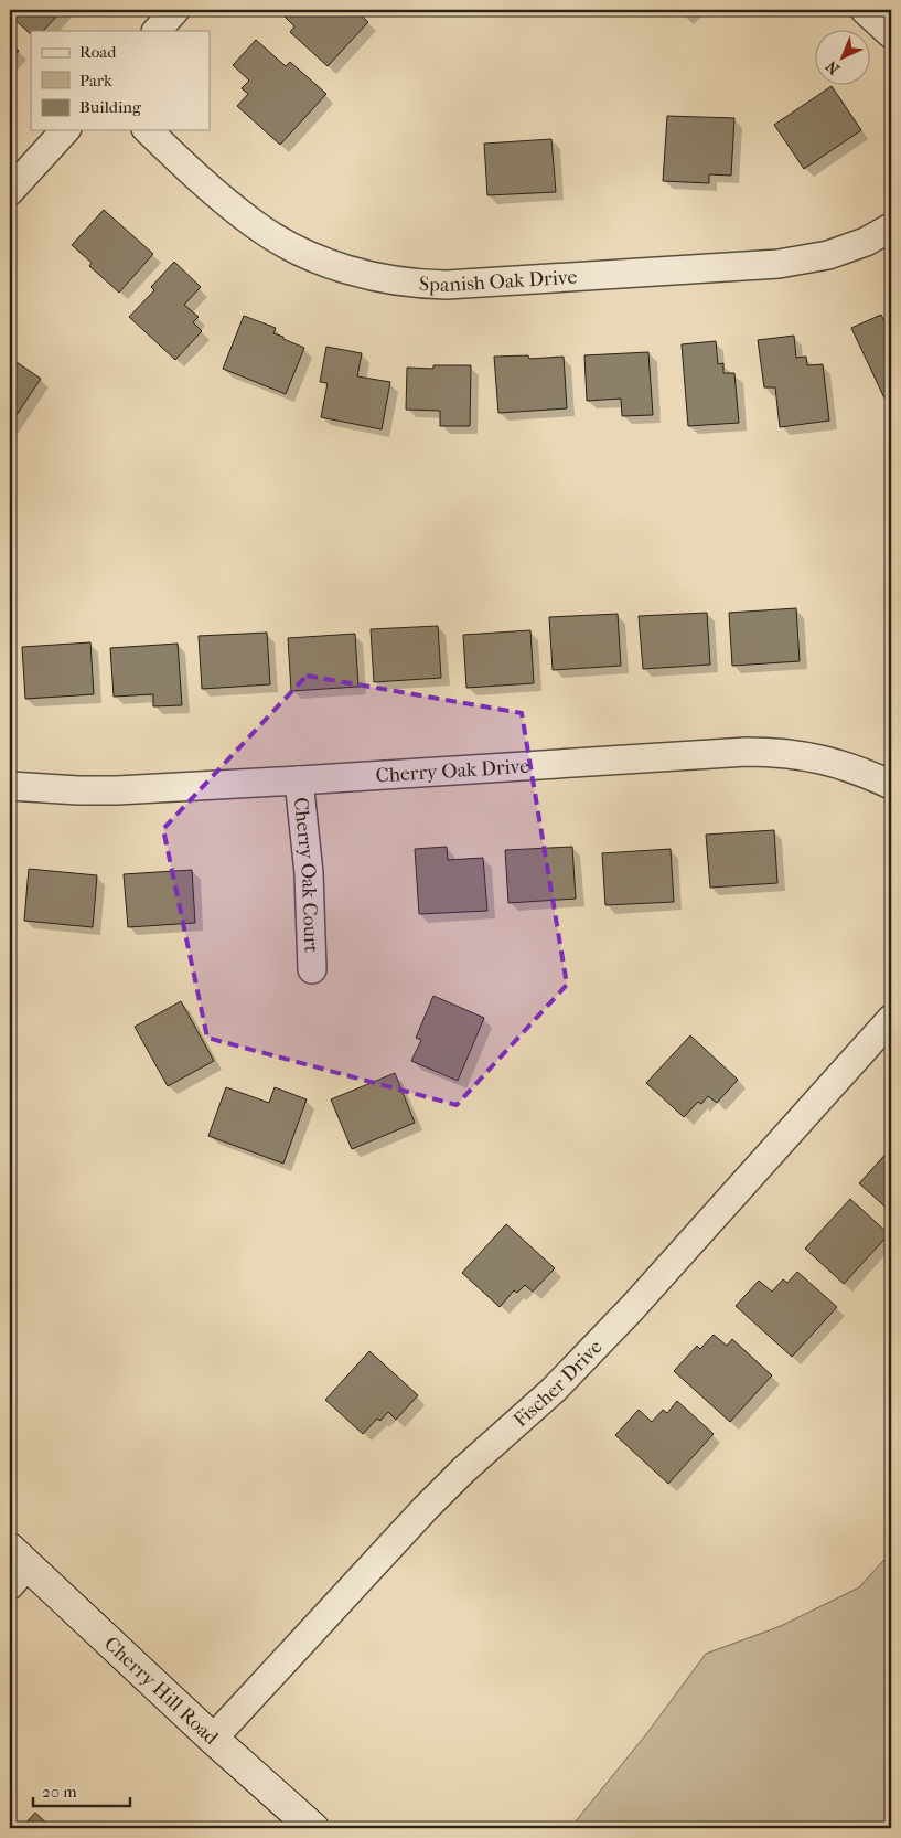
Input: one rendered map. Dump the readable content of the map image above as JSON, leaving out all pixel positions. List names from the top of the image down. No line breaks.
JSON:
{"streets":{"main road":["Cherry Hill Road"],"street":["Spanish Oak Drive","Cherry Oak Drive","Cherry Oak Court","Fischer Drive"]},"crossings":[["Cherry Oak Drive","Cherry Oak Court"],["Fischer Drive","Cherry Hill Road"]],"legend":["Road","Park","Building"],"scale_bar":"20 m","north":"bottom left"}
